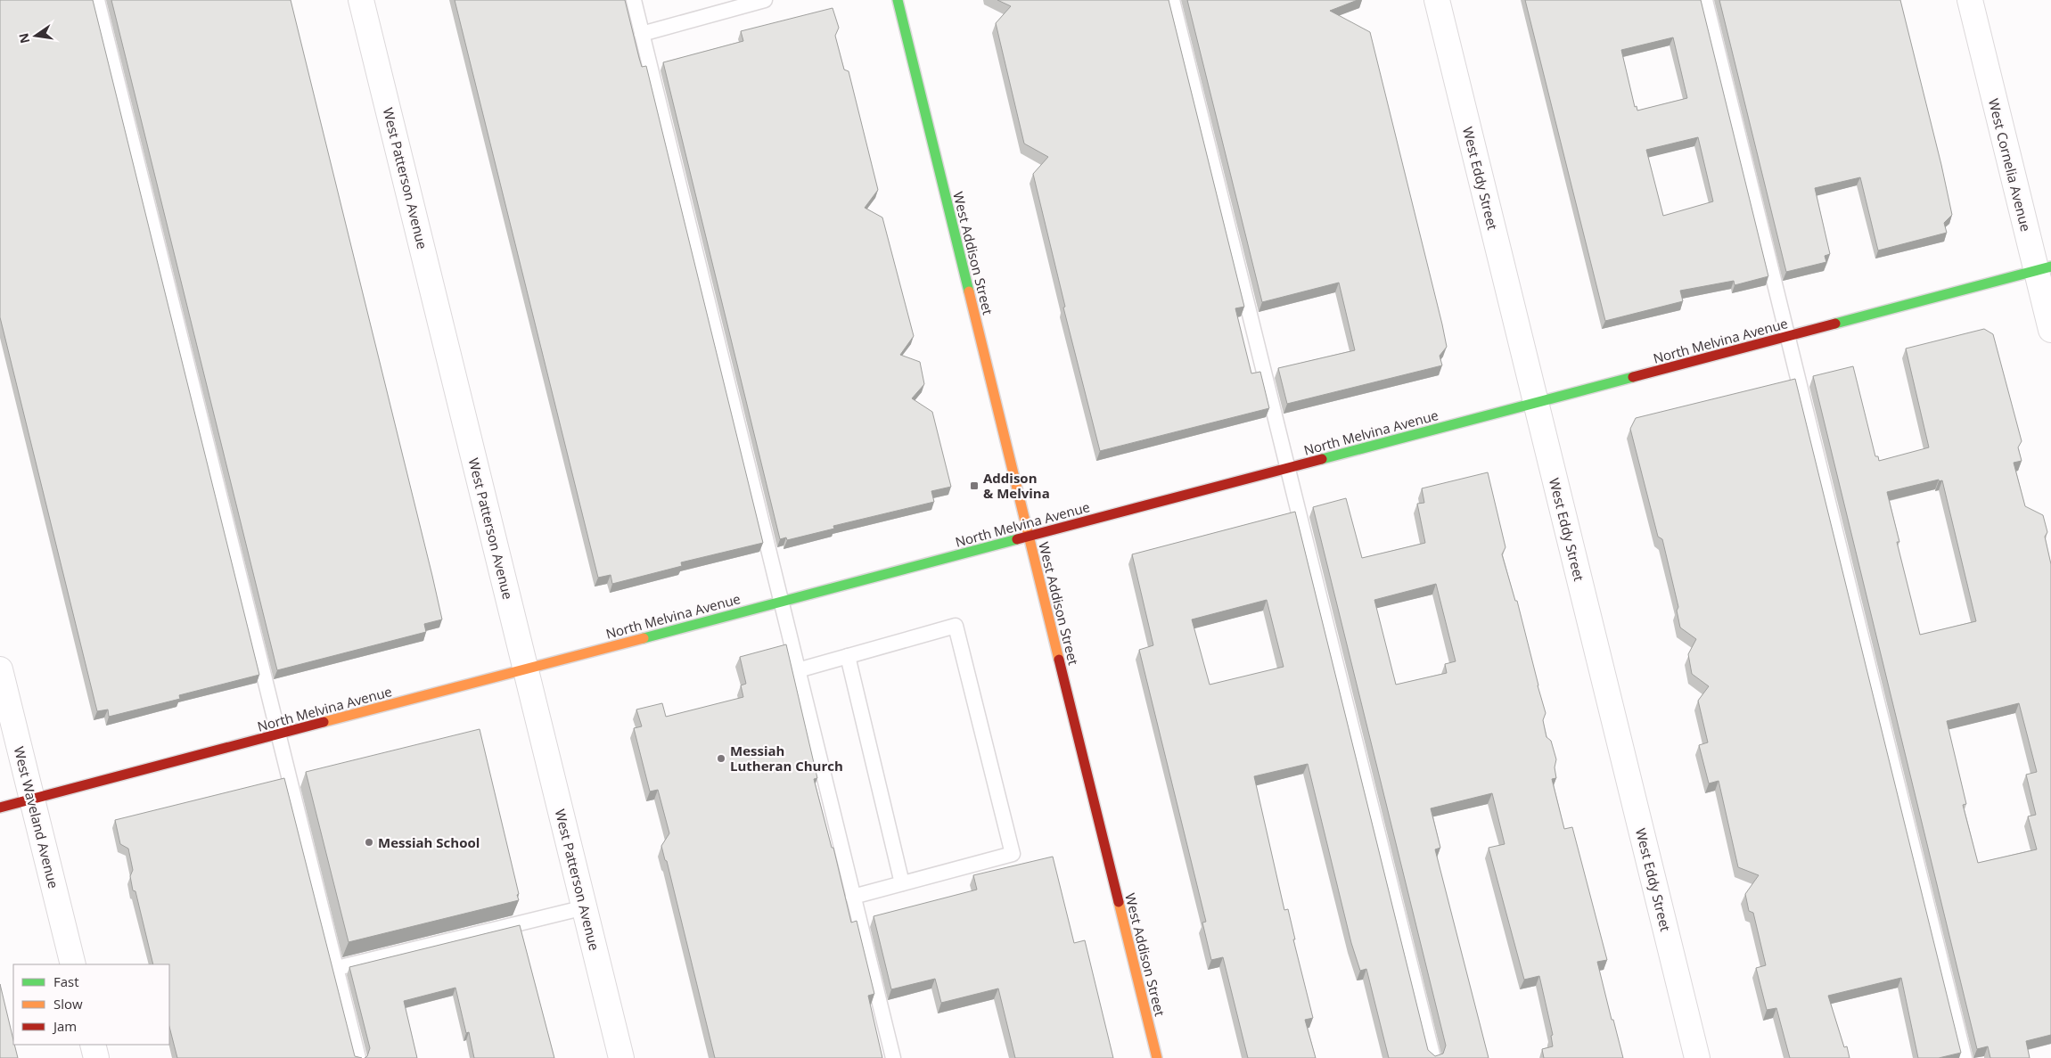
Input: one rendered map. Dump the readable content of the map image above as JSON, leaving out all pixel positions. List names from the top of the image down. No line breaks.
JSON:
{"streets":{"street":["West Cornelia Avenue","West Patterson Avenue","West Eddy Street","West Addison Street","North Melvina Avenue","West Waveland Avenue"]},"crossings":[["West Cornelia Avenue","North Melvina Avenue"],["West Patterson Avenue","North Melvina Avenue"],["West Eddy Street","North Melvina Avenue"],["West Addison Street","North Melvina Avenue"],["North Melvina Avenue","West Waveland Avenue"]],"places":{"transit":["Addison & Melvina"],"other":["Messiah Lutheran Church","Messiah School"]},"legend":["Fast","Slow","Jam"],"north":"left"}
